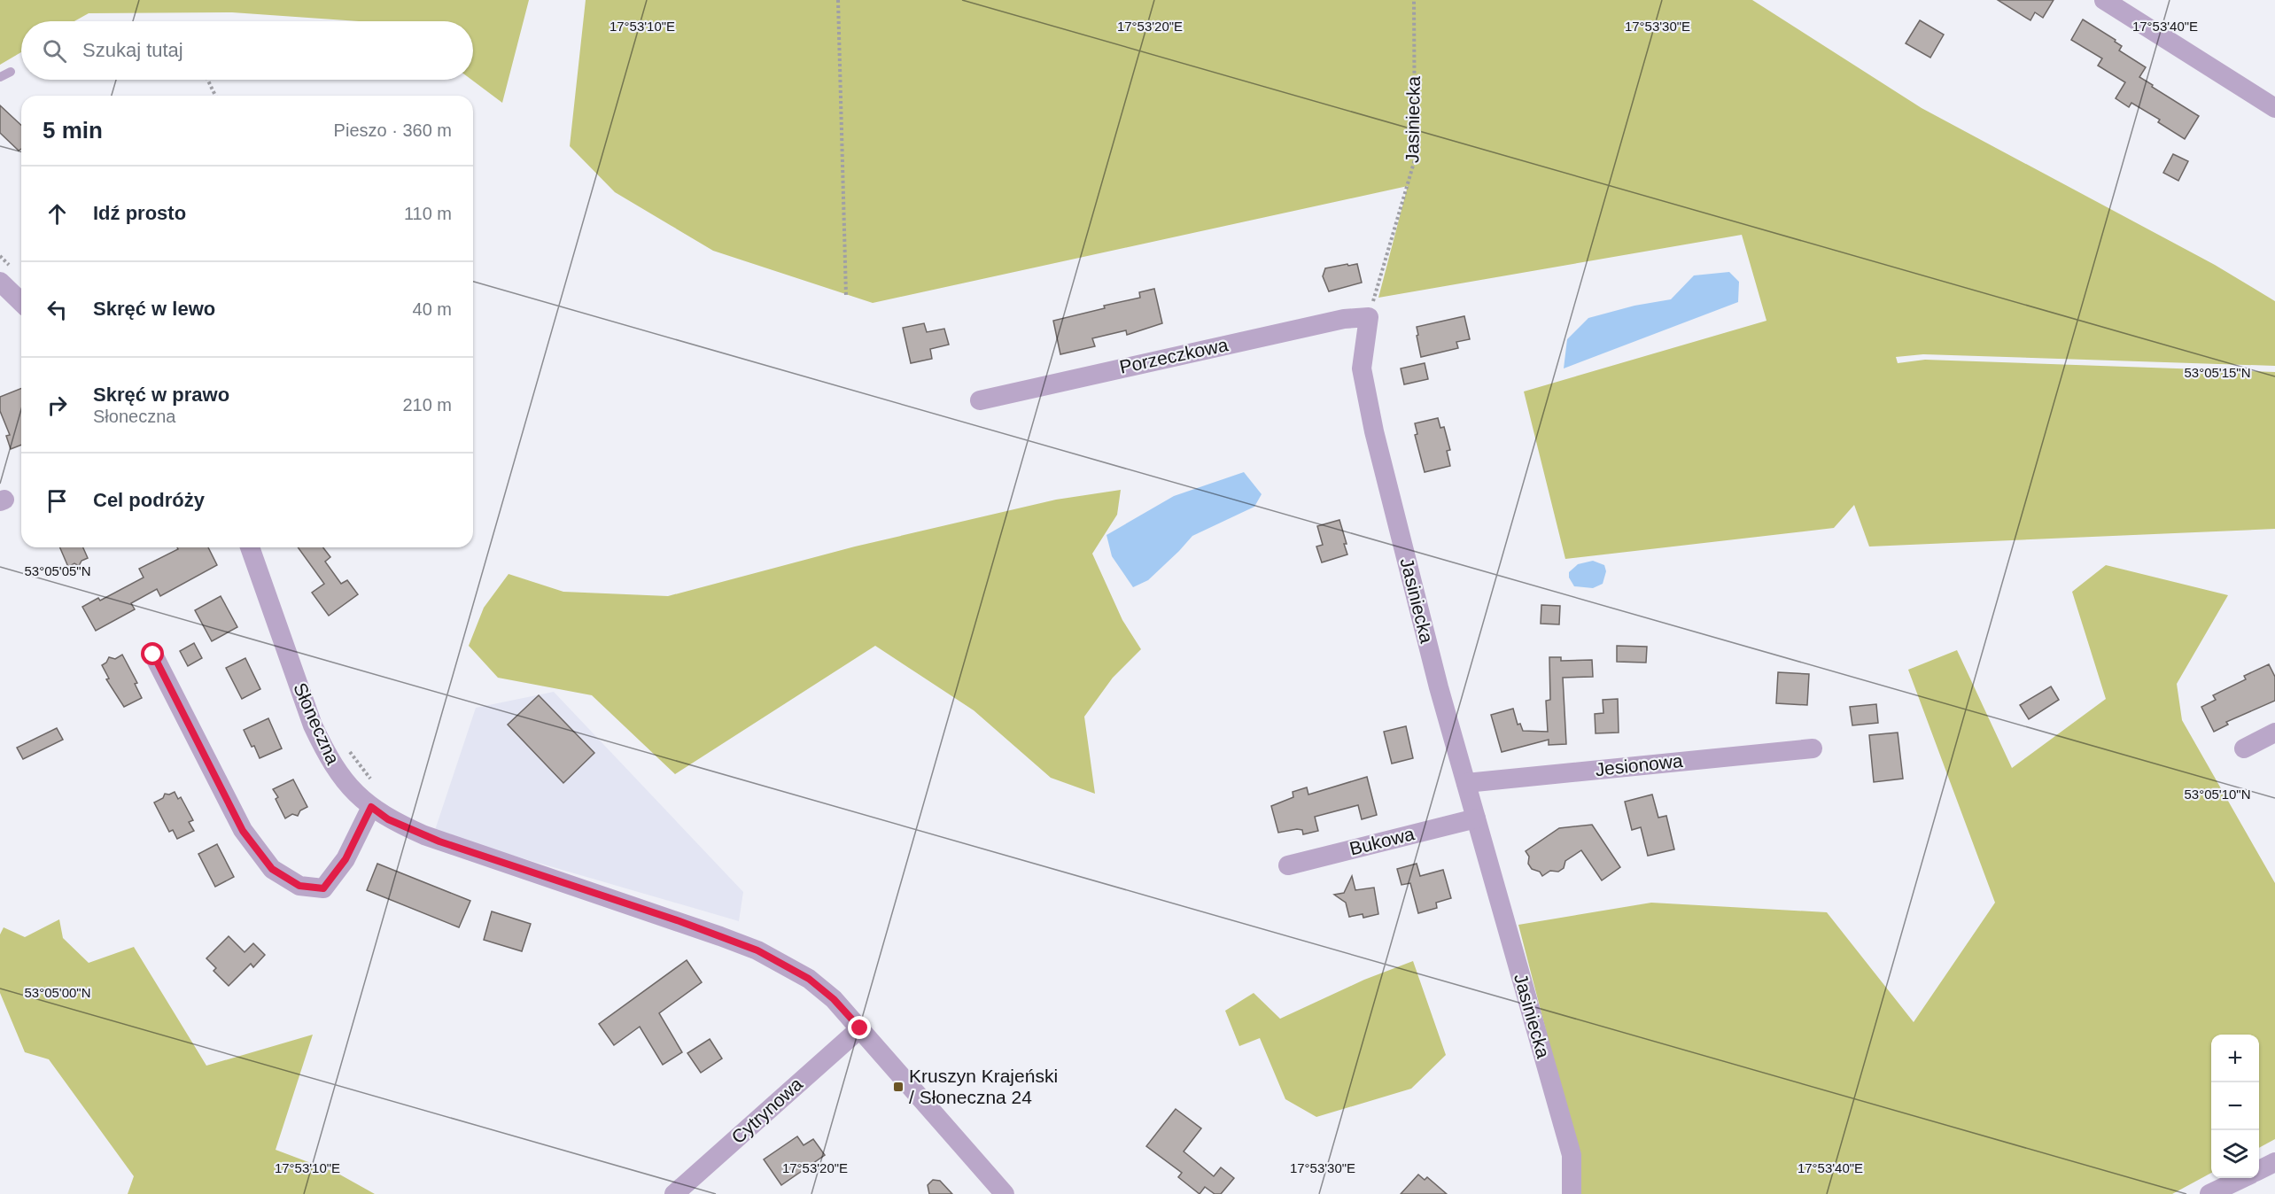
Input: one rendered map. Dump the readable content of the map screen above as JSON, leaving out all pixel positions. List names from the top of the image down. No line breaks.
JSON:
{"streets":{"street":["Jasiniecka","Porzeczkowa","Słoneczna","Jesionowa","Bukowa","Cytrynowa"]},"crossings":[["Jasiniecka","Porzeczkowa"],["Jasiniecka","Jesionowa"],["Jasiniecka","Bukowa"],["Słoneczna","Cytrynowa"]],"places":{"transit":["Kruszyn Krajeński / Słoneczna 24"]},"page":{"search":"Szukaj tutaj","heading":["5 min","Pieszo · 360 m"],"list":[["Idź prosto","110 m"],["Skręć w lewo","40 m"],["Skręć w prawo","Słoneczna","210 m"],"Cel podróży"],"map_buttons":["+","−"]},"coordinates":["17°53'10\"E","17°53'20\"E","17°53'30\"E","17°53'40\"E","53°05'15\"N","53°05'05\"N","53°05'10\"N","53°05'00\"N"]}
